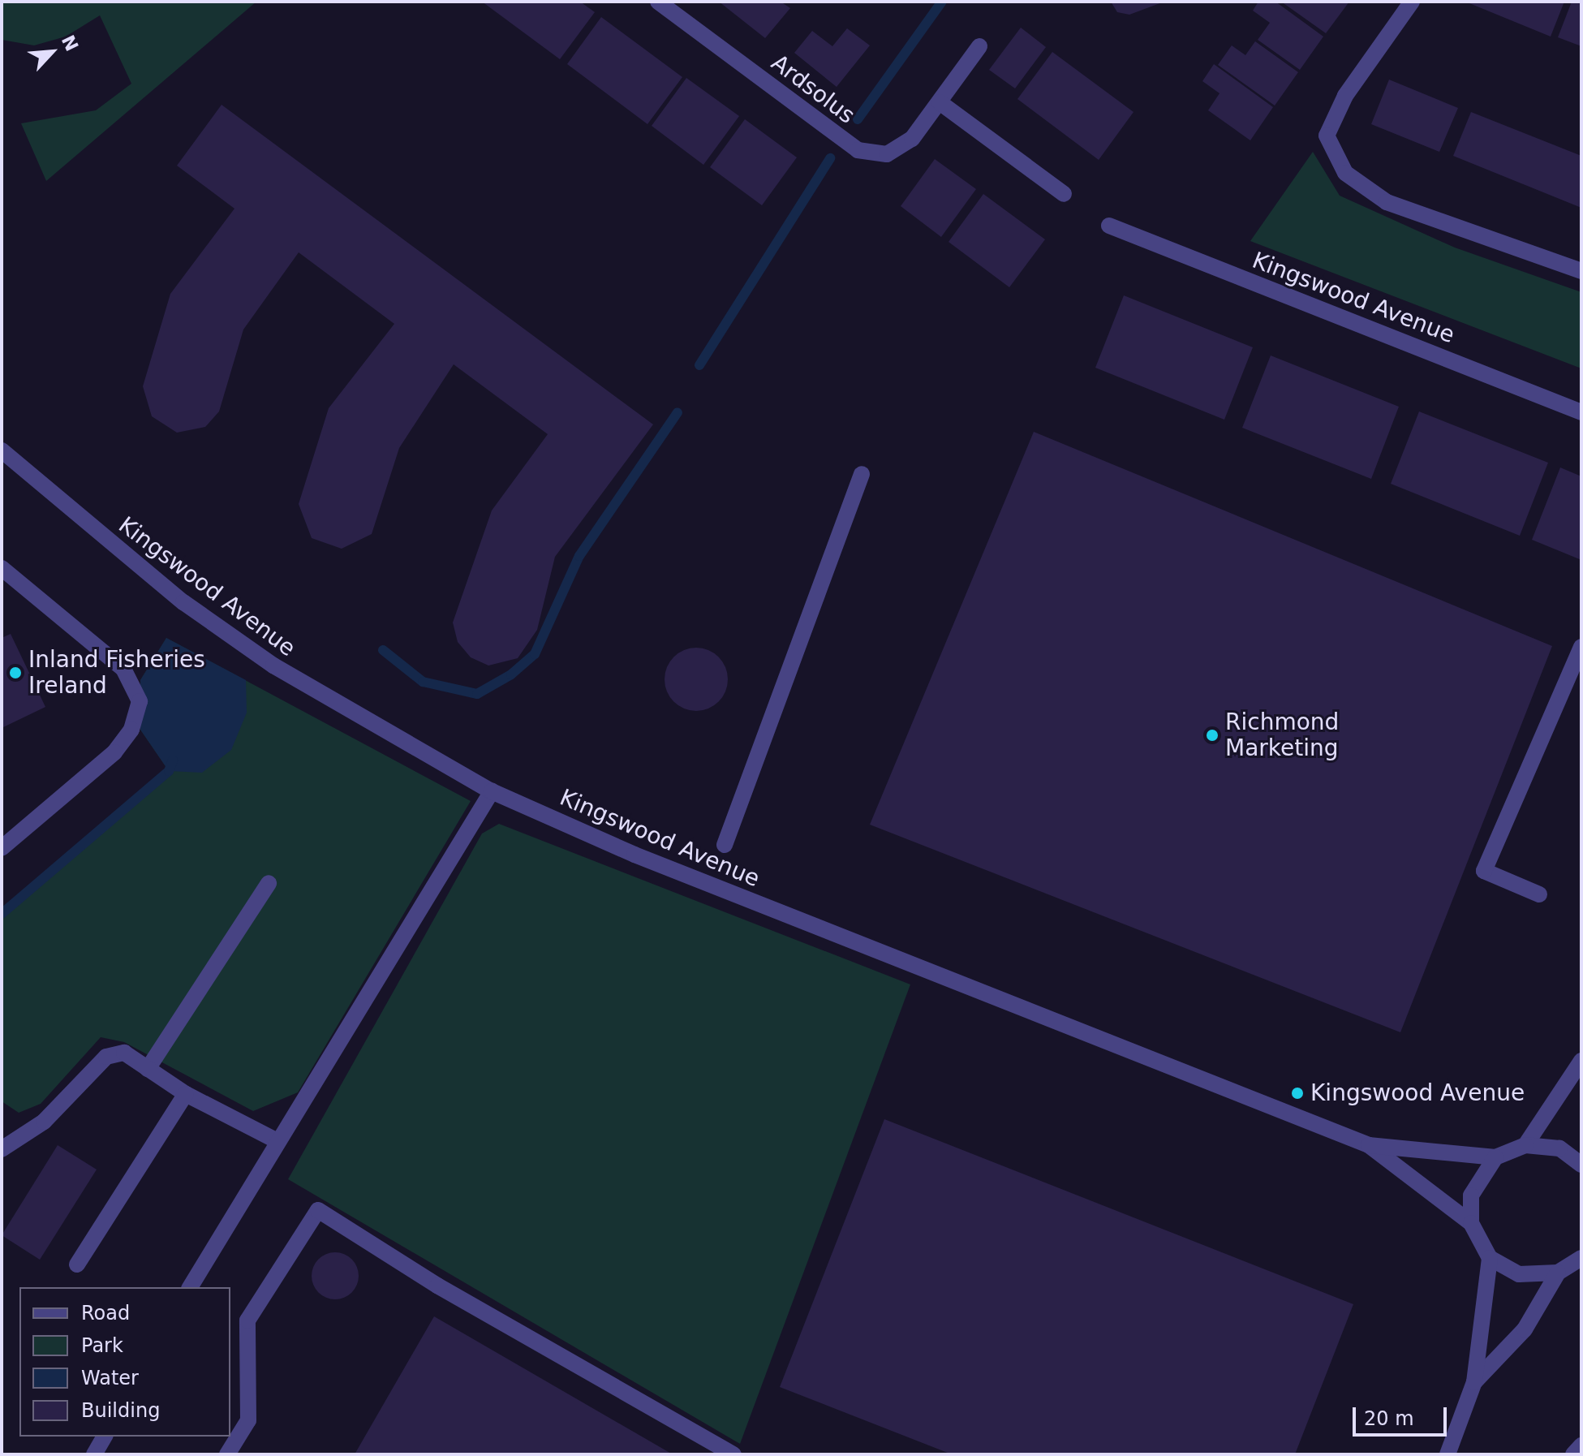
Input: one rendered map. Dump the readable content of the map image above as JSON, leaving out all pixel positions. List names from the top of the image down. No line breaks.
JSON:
{"streets":{"street":["Ardsolus","Kingswood Avenue"]},"places":["Inland Fisheries Ireland","Richmond Marketing","Kingswood Avenue"],"legend":["Road","Park","Water","Building"],"scale_bar":"20 m","north":"top right"}
